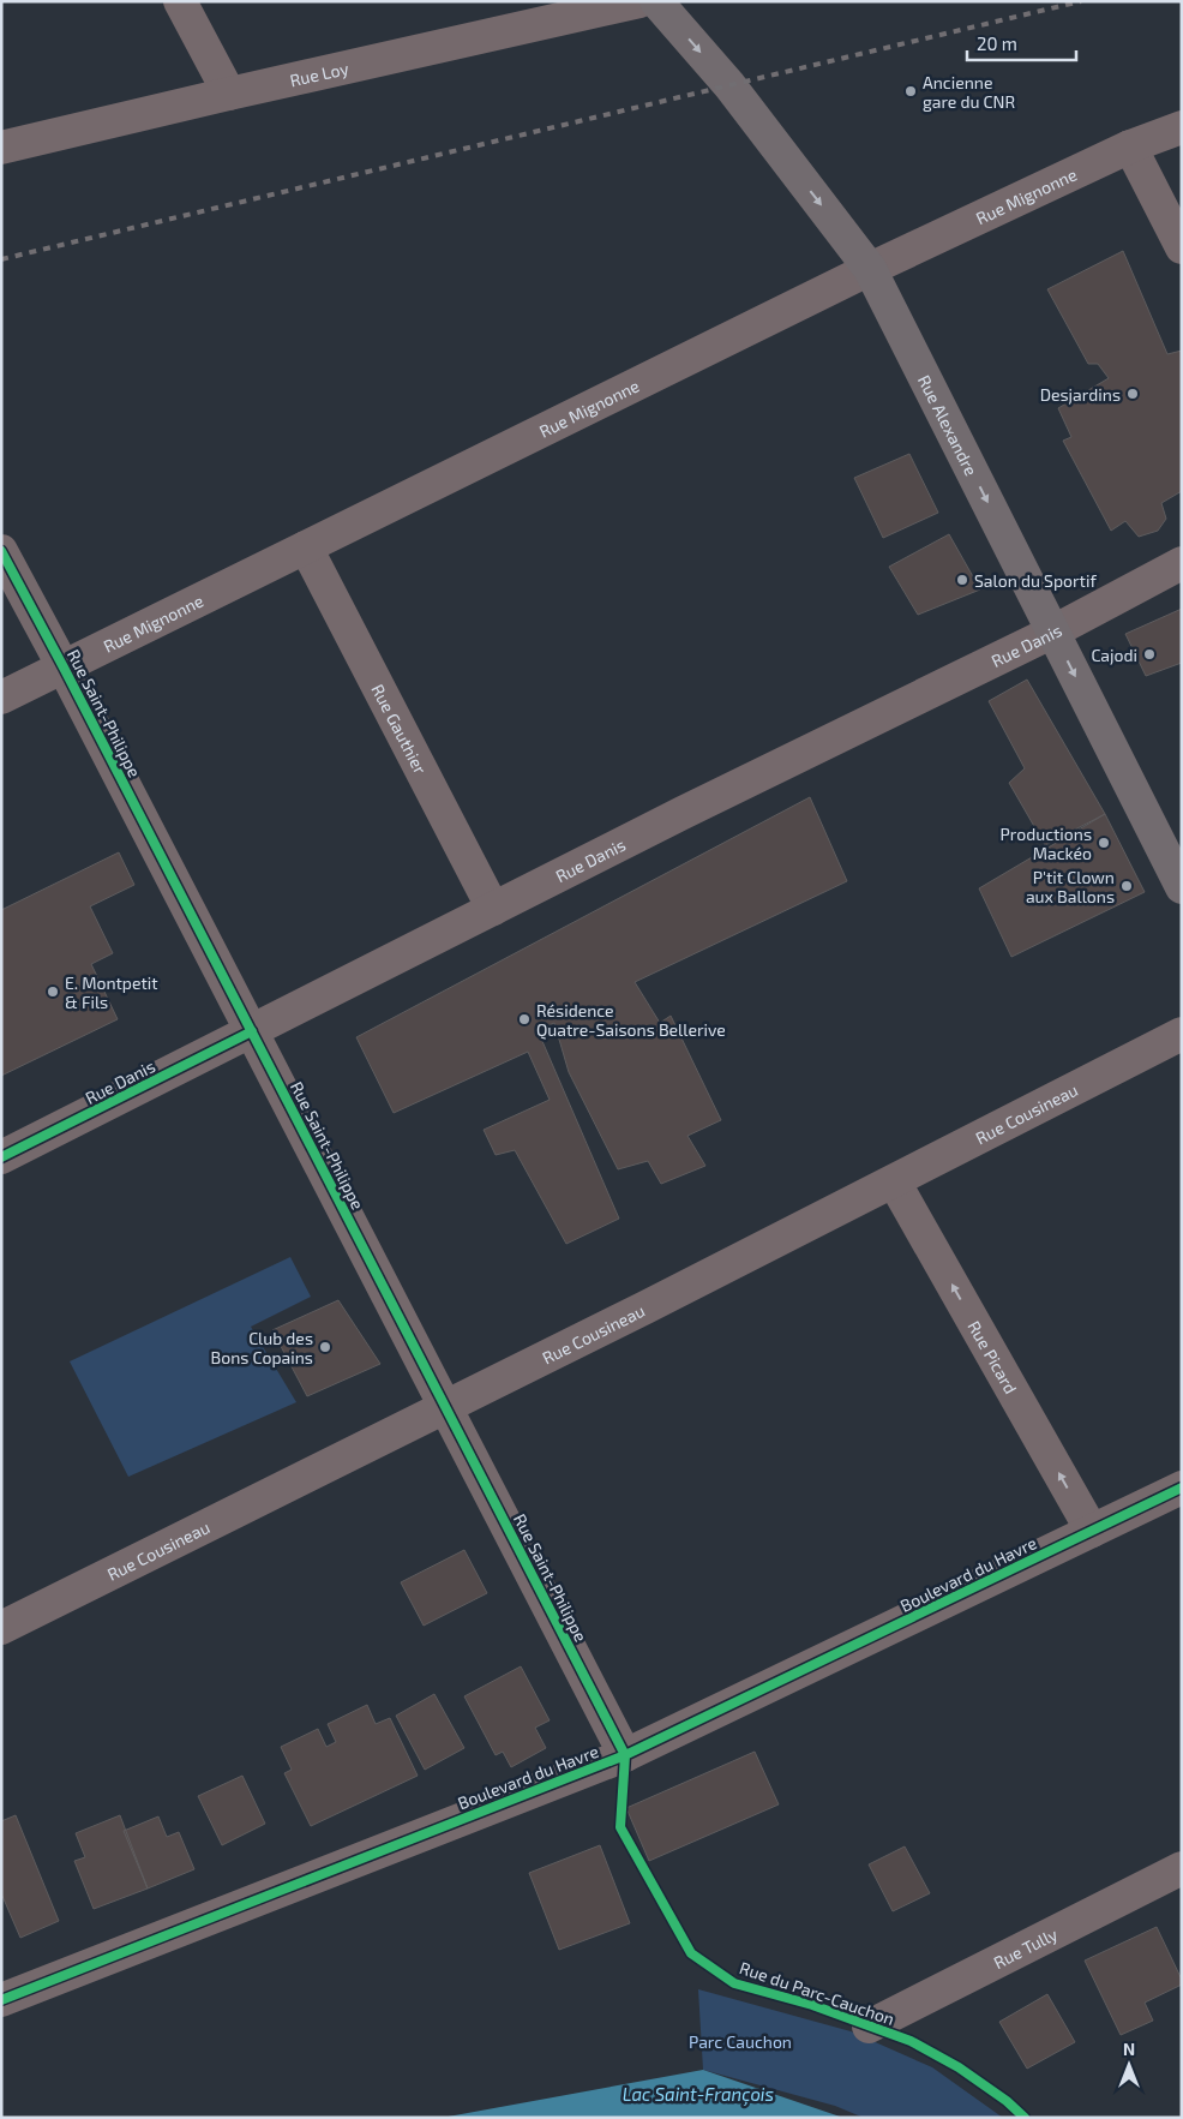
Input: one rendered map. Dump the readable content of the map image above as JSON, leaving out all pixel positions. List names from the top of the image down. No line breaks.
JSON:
{"streets":{"main road":["Rue Alexandre"],"street":["Rue Loy","Rue Mignonne","Rue Danis","Rue Saint-Philippe","Rue Gauthier","Rue Cousineau","Rue Picard","Boulevard du Havre","Rue Tully"],"cycle path":["Rue du Parc-Cauchon"]},"crossings":[["Rue Mignonne","Rue Alexandre"],["Rue Mignonne","Rue Saint-Philippe"],["Rue Mignonne","Rue Gauthier"],["Rue Alexandre","Rue Danis"],["Rue Danis","Rue Saint-Philippe"],["Rue Danis","Rue Gauthier"],["Rue Saint-Philippe","Rue Cousineau"],["Rue Saint-Philippe","Boulevard du Havre"],["Rue Cousineau","Rue Picard"],["Rue Picard","Boulevard du Havre"]],"one_way":["Rue Alexandre","Rue Picard"],"water":["Lac Saint-François"],"parks":["Parc Cauchon"],"places":["Ancienne gare du CNR","Desjardins","Salon du Sportif","Cajodi","Productions Mackéo","P'tit Clown aux Ballons","E. Montpetit & Fils","Résidence Quatre-Saisons Bellerive","Club des Bons Copains"],"scale_bar":"20 m","north":"top"}
